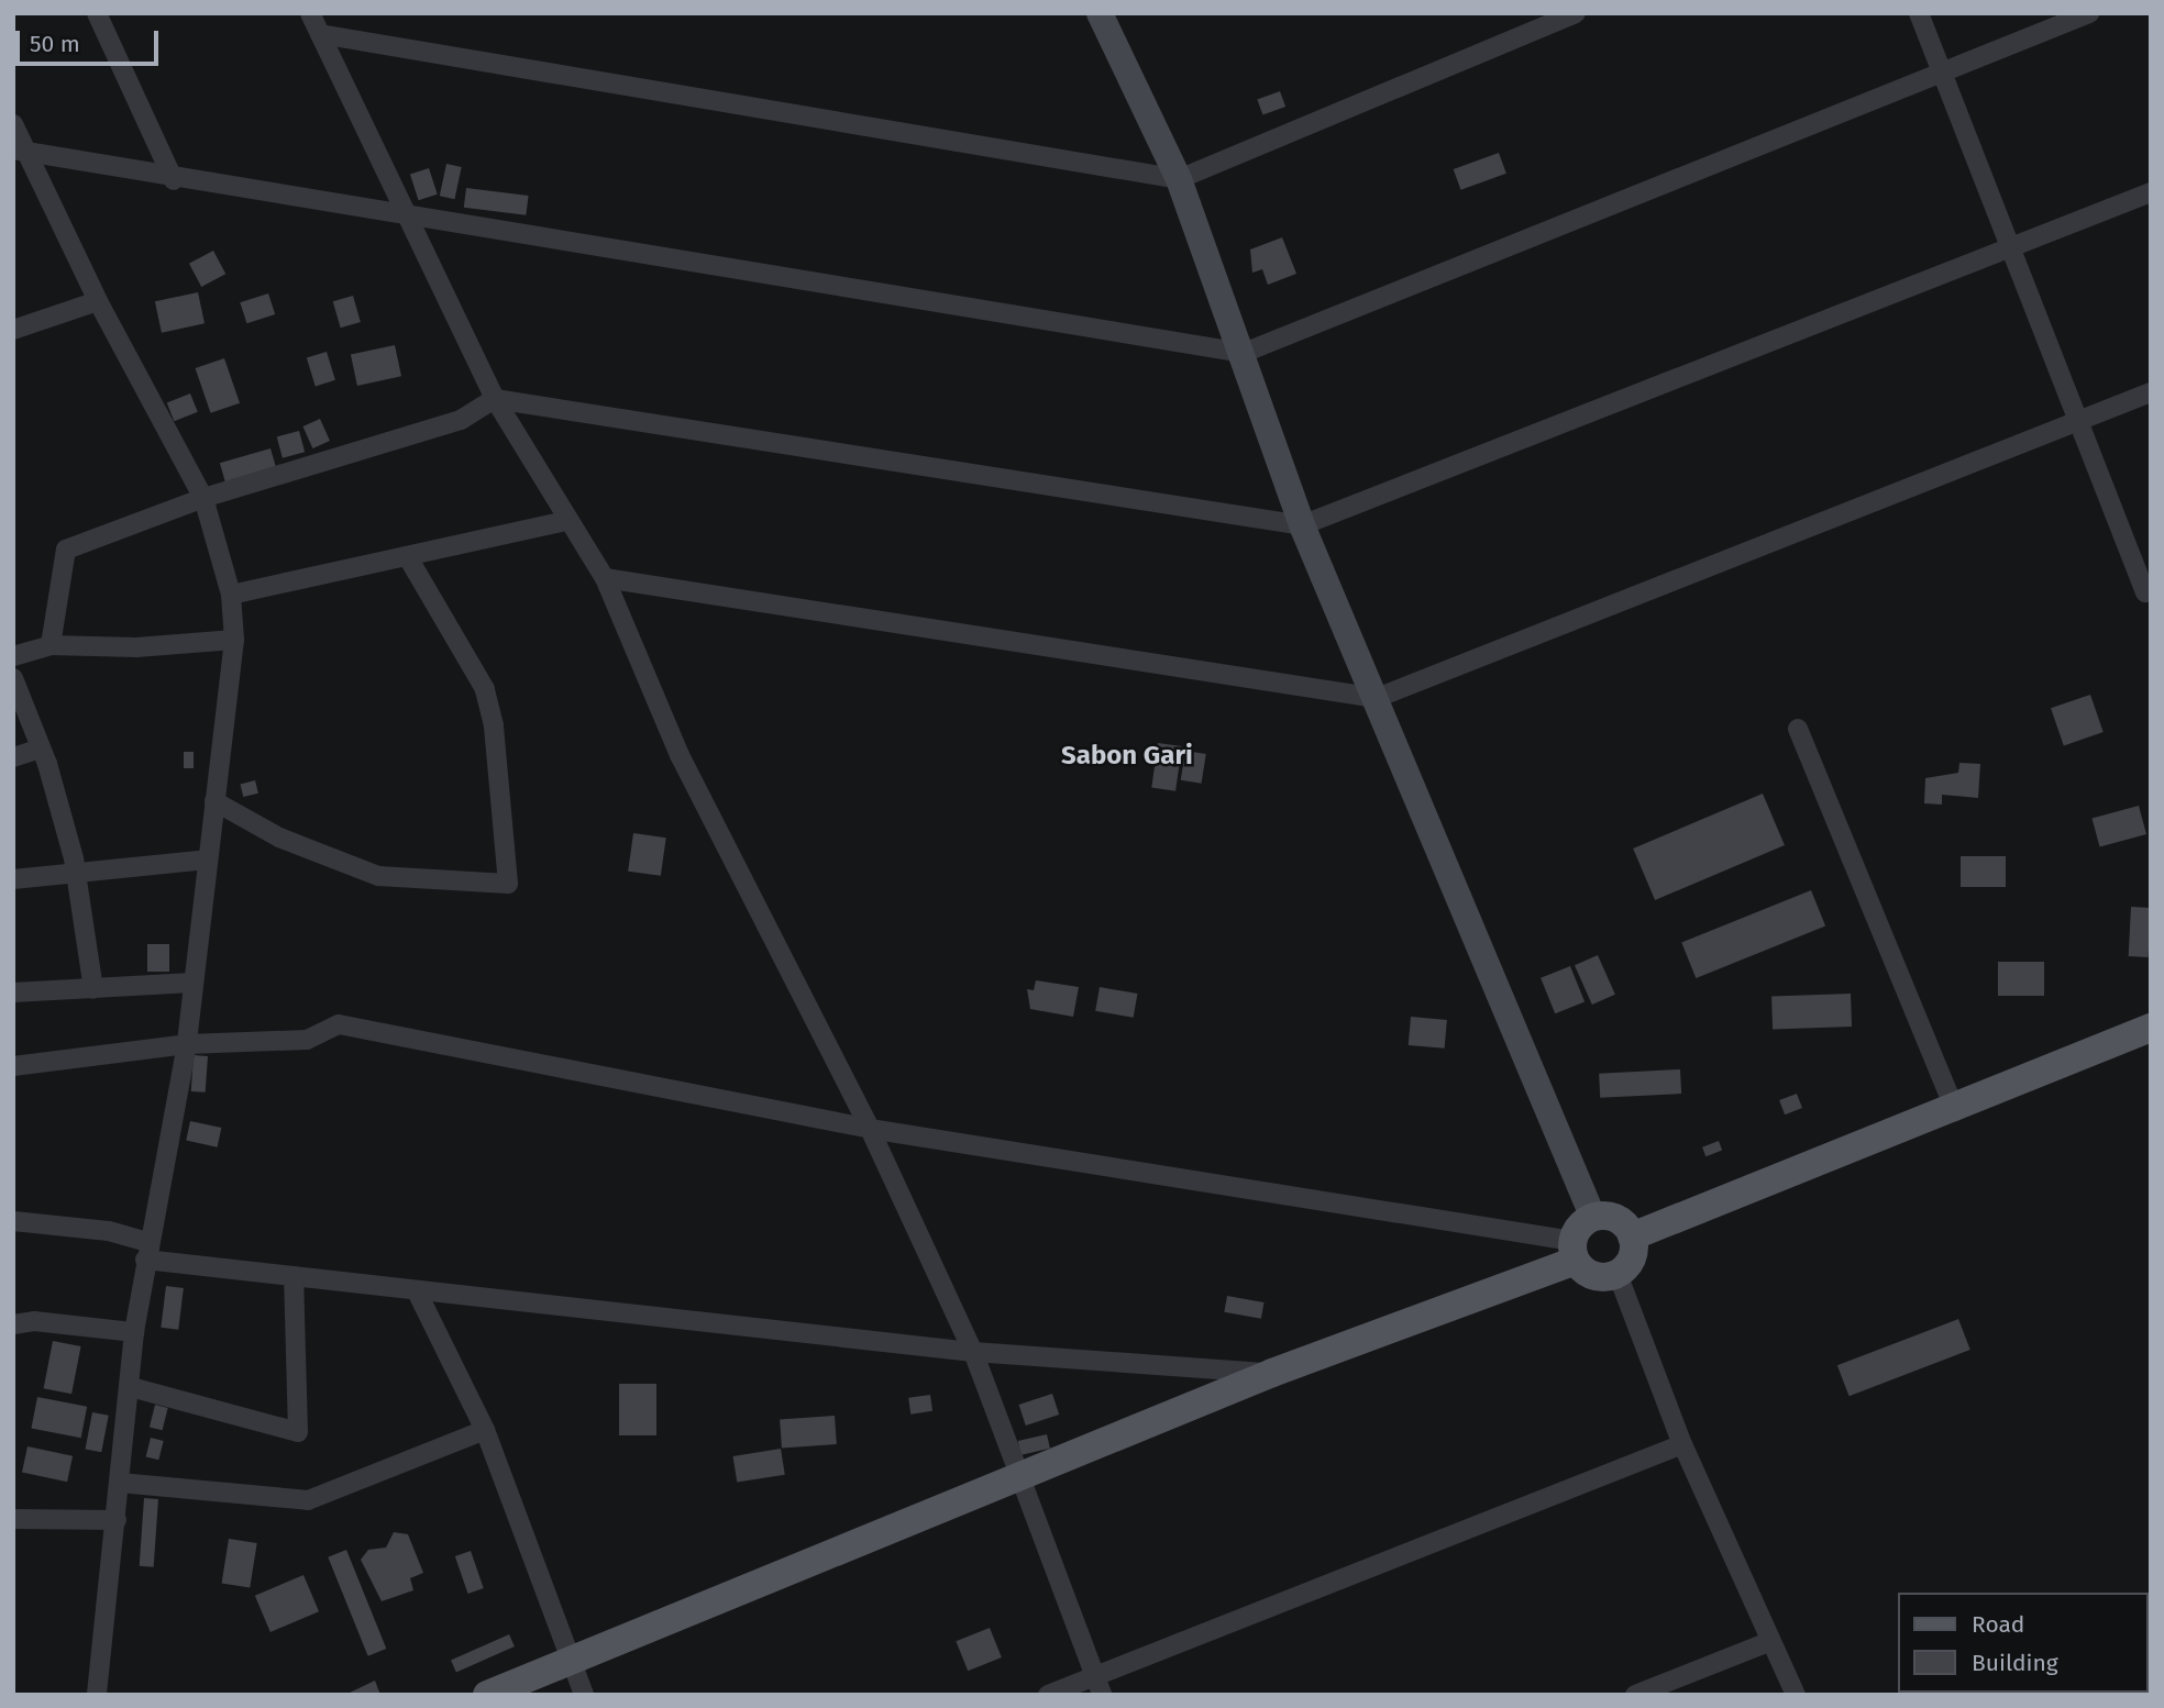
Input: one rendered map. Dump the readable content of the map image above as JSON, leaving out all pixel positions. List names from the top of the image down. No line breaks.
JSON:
{"districts":["Sabon Gari"],"legend":["Road","Building"],"scale_bar":"50 m"}
